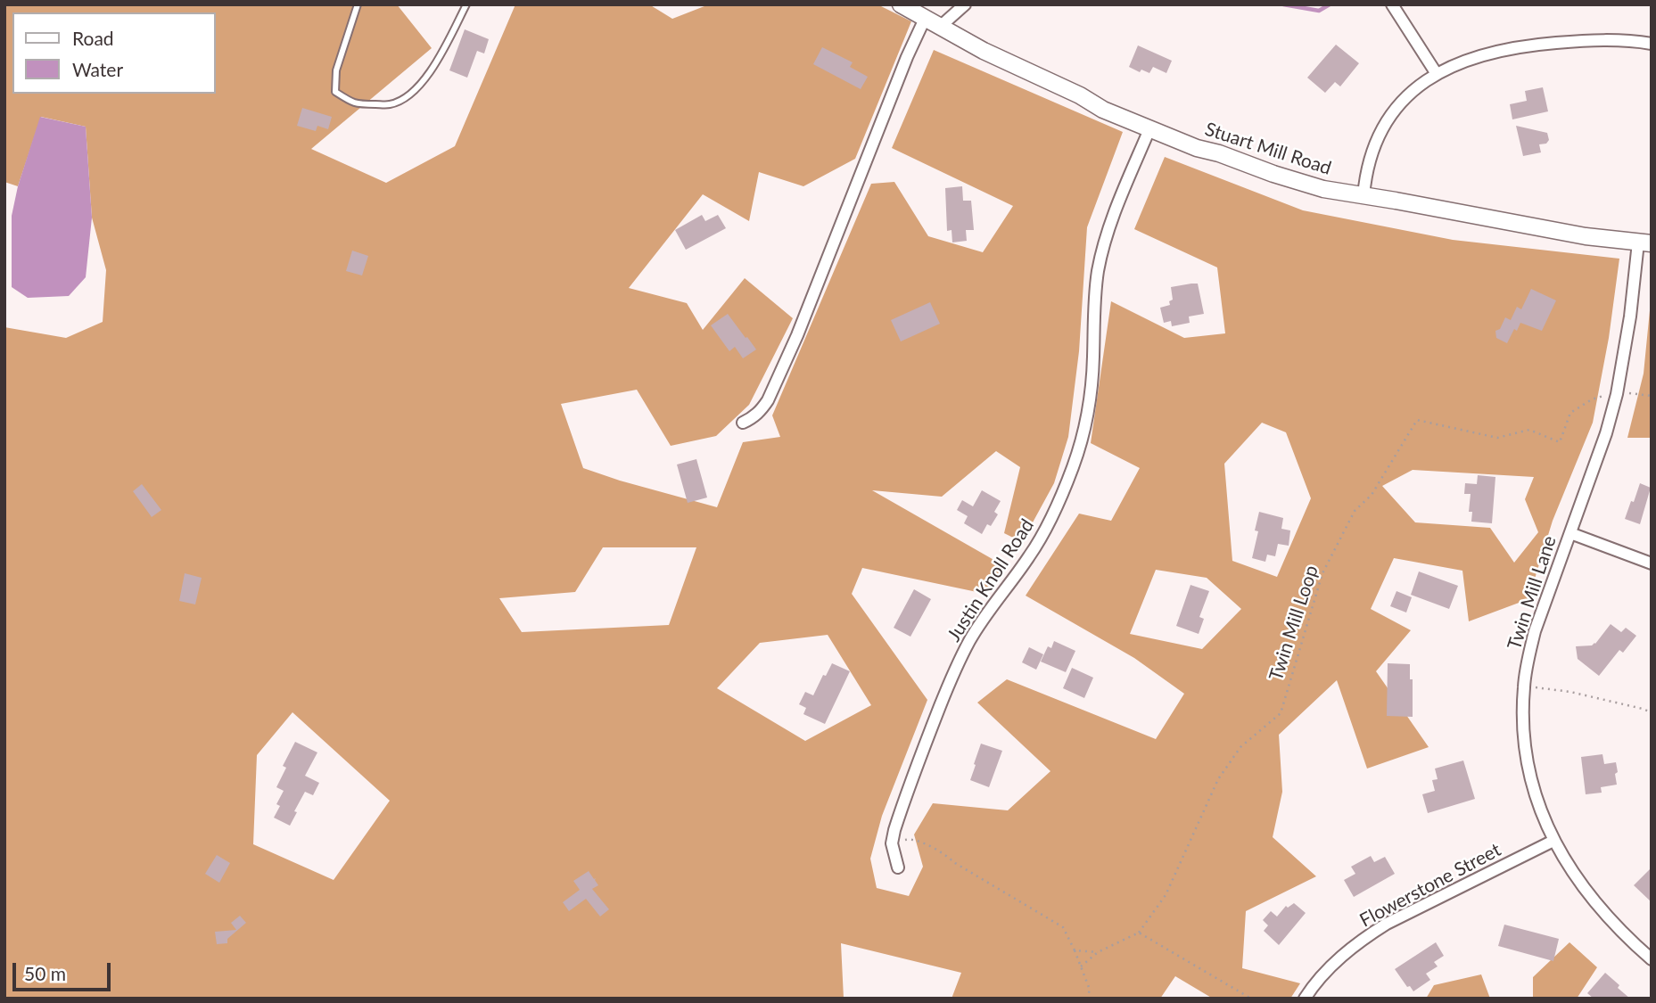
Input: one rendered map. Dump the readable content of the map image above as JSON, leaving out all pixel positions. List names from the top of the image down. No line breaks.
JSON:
{"streets":{"main road":["Stuart Mill Road"],"street":["Justin Knoll Road","Twin Mill Lane","Flowerstone Street"],"path":["Twin Mill Loop"]},"crossings":[["Stuart Mill Road","Justin Knoll Road"],["Stuart Mill Road","Twin Mill Lane"],["Twin Mill Lane","Twin Mill Loop"],["Twin Mill Lane","Flowerstone Street"]],"legend":["Road","Water"],"scale_bar":"50 m"}
